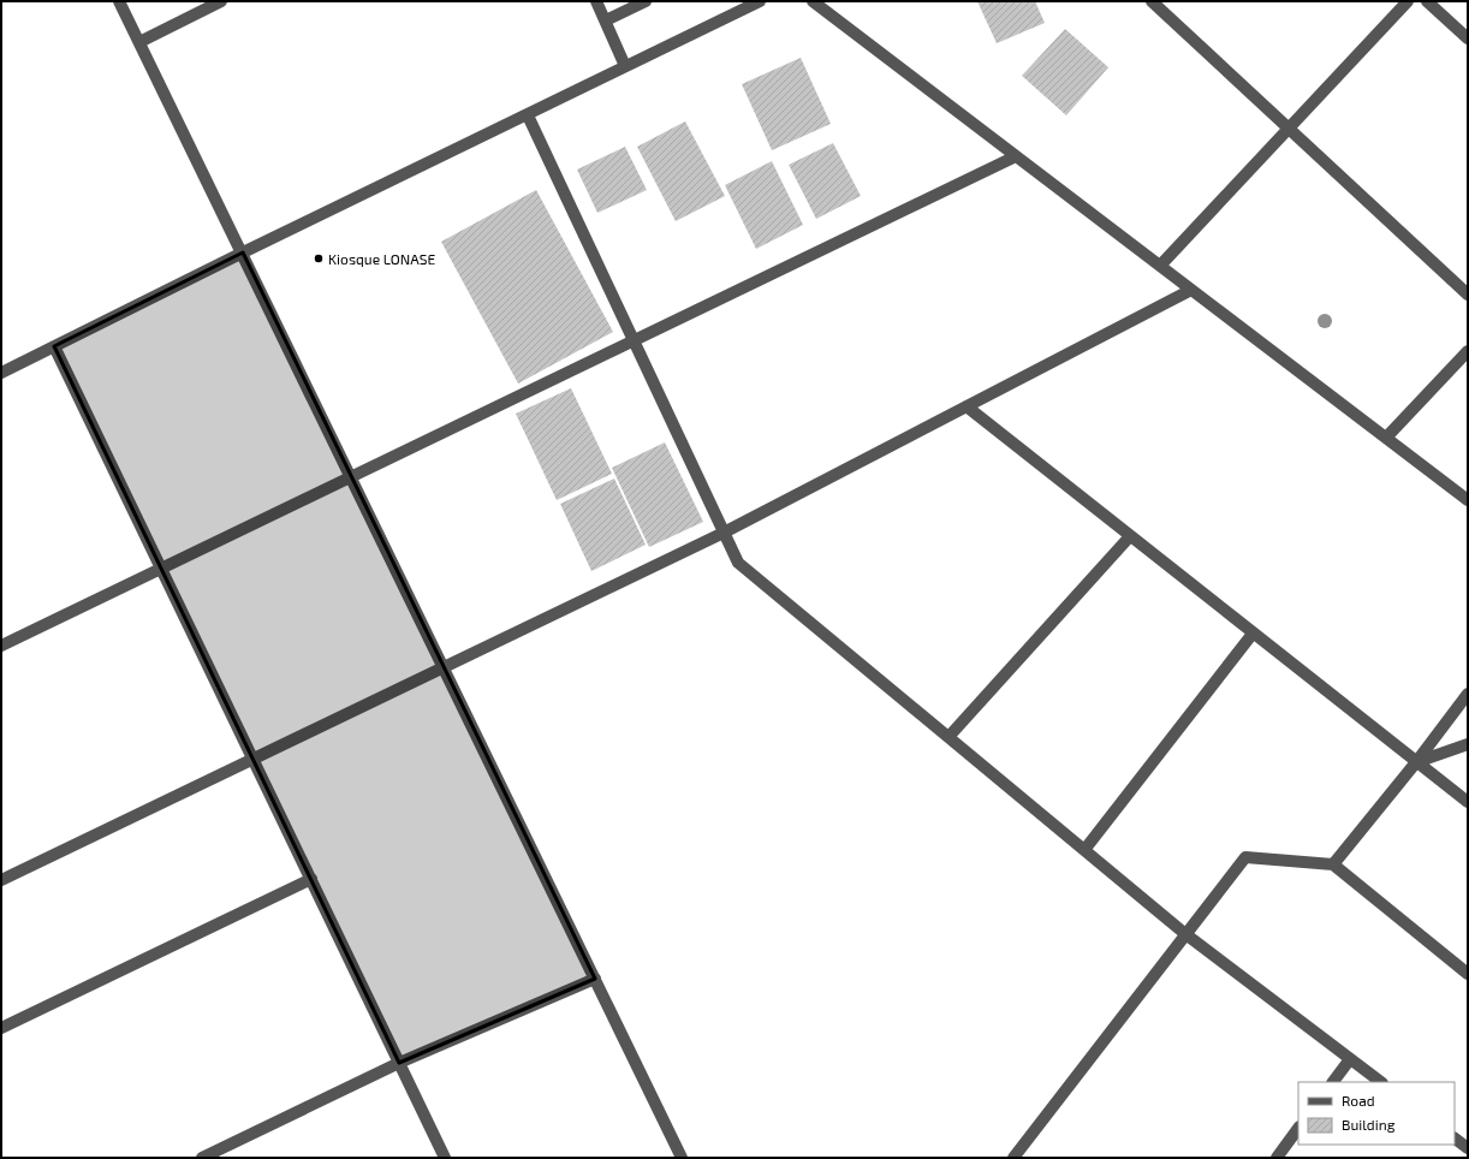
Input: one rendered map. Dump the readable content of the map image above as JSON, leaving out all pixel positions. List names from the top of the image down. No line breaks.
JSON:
{"places":["Kiosque LONASE"],"legend":["Road","Building"]}
